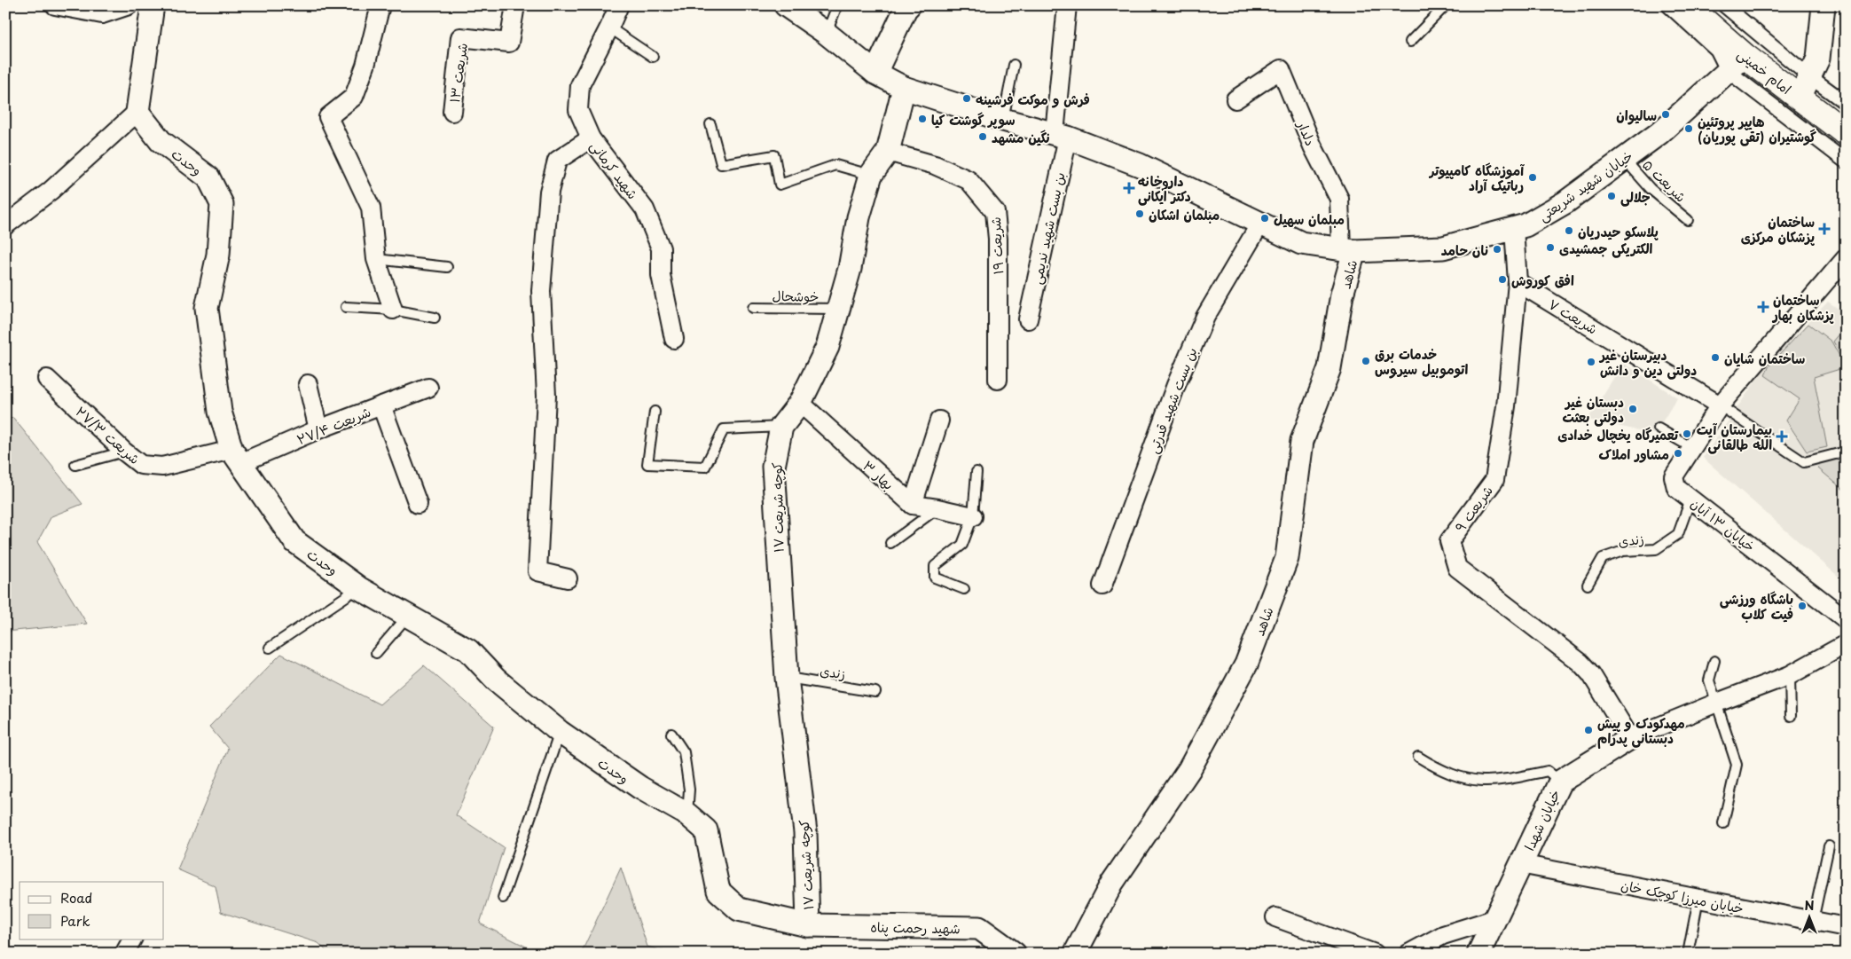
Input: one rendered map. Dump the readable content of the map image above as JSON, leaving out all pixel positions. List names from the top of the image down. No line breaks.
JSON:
{"streets":{"main road":["امام خمینی"],"street":["شریعت ۱۳","دلدار","وحدت","شهید کرمانی","خیابان شهید شریعتی","بن بست شهید ندیمی","شریعت ۱۹","شاهد","شریعت ۷","بن بست شهید قدرتی","شریعت ۲۷/۴","شریعت ۲۷/۳","بهار ۳","کوچه شریعت ۱۷","شریعت ۹","خیابان ۱۳ آبان","خیابان شهدا","خیابان میرزا کوچک خان","شهید رحمت پناه"],"lane":["شریعت ۵","خوشحال","زندی"]},"crossings":[["امام خمینی","خیابان شهید شریعتی"],["دلدار","خیابان شهید شریعتی"],["دلدار","شاهد"],["وحدت","شریعت ۲۷/۴"],["وحدت","شریعت ۲۷/۳"],["وحدت","کوچه شریعت ۱۷"],["وحدت","شهید رحمت پناه"],["شریعت ۵","خیابان شهید شریعتی"],["خیابان شهید شریعتی","بن بست شهید ندیمی"],["خیابان شهید شریعتی","شاهد"],["خیابان شهید شریعتی","بن بست شهید قدرتی"],["خیابان شهید شریعتی","کوچه شریعت ۱۷"],["خیابان شهید شریعتی","شریعت ۹"],["شریعت ۱۹","کوچه شریعت ۱۷"],["خوشحال","کوچه شریعت ۱۷"],["شریعت ۷","شریعت ۹"],["شریعت ۷","خیابان ۱۳ آبان"],["شریعت ۲۷/۴","شریعت ۲۷/۳"],["بهار ۳","کوچه شریعت ۱۷"],["کوچه شریعت ۱۷","زندی"],["کوچه شریعت ۱۷","شهید رحمت پناه"],["شریعت ۹","خیابان شهدا"],["خیابان ۱۳ آبان","زندی"],["خیابان شهدا","خیابان میرزا کوچک خان"]],"places":{"other":["فرش و موکت فرشینه","سالیوان","سوپر گوشت کیا","هایپر پروتئین گوشتیران (تقی پوریان)","نگین مشهد","آموزشگاه کامپیوتر رباتیک آراد","جلالی","مبلمان اشکان","مبلمان سهیل","پلاسکو حیدریان","الکتریکی جمشیدی","نان حامد","افق کوروش","ساختمان شایان","خدمات برق اتوموبیل سیروس","دبیرستان غیر دولتی دین و دانش","دبستان غیر دولتی بعثت","تعمیرگاه یخچال خدادی","مشاور املاک","باشگاه ورزشی فیت کلاب","مهدکودک و پیش دبستانی پدرام"],"health":["داروخانه دکتر ایکانی","ساختمان پزشکان مرکزی","ساختمان پزشکان بهار","بیمارستان آیت الله طالقانی"]},"legend":["Road","Park"],"north":"top"}
